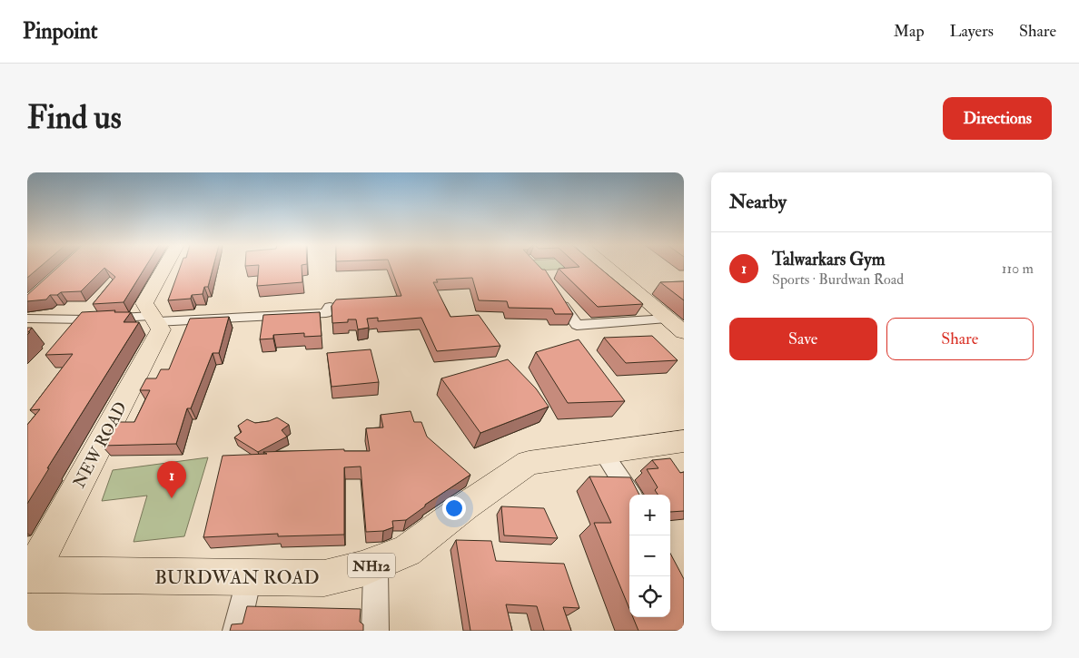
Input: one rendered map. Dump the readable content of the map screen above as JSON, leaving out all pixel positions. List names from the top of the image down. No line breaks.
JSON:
{"streets":{"main road":["NEW ROAD","NH12","BURDWAN ROAD"]},"crossings":[["NEW ROAD","BURDWAN ROAD"]],"page":{"header":"Pinpoint","nav":["Map","Layers","Share"],"buttons":["Directions",["Save","Share"]],"title":"Find us","heading":"Nearby","list":[{"mark":"1","name":"Talwarkars Gym","note":"Sports · Burdwan Road","value":"110 m"}],"pins":"1","map_buttons":["+","−"]}}
